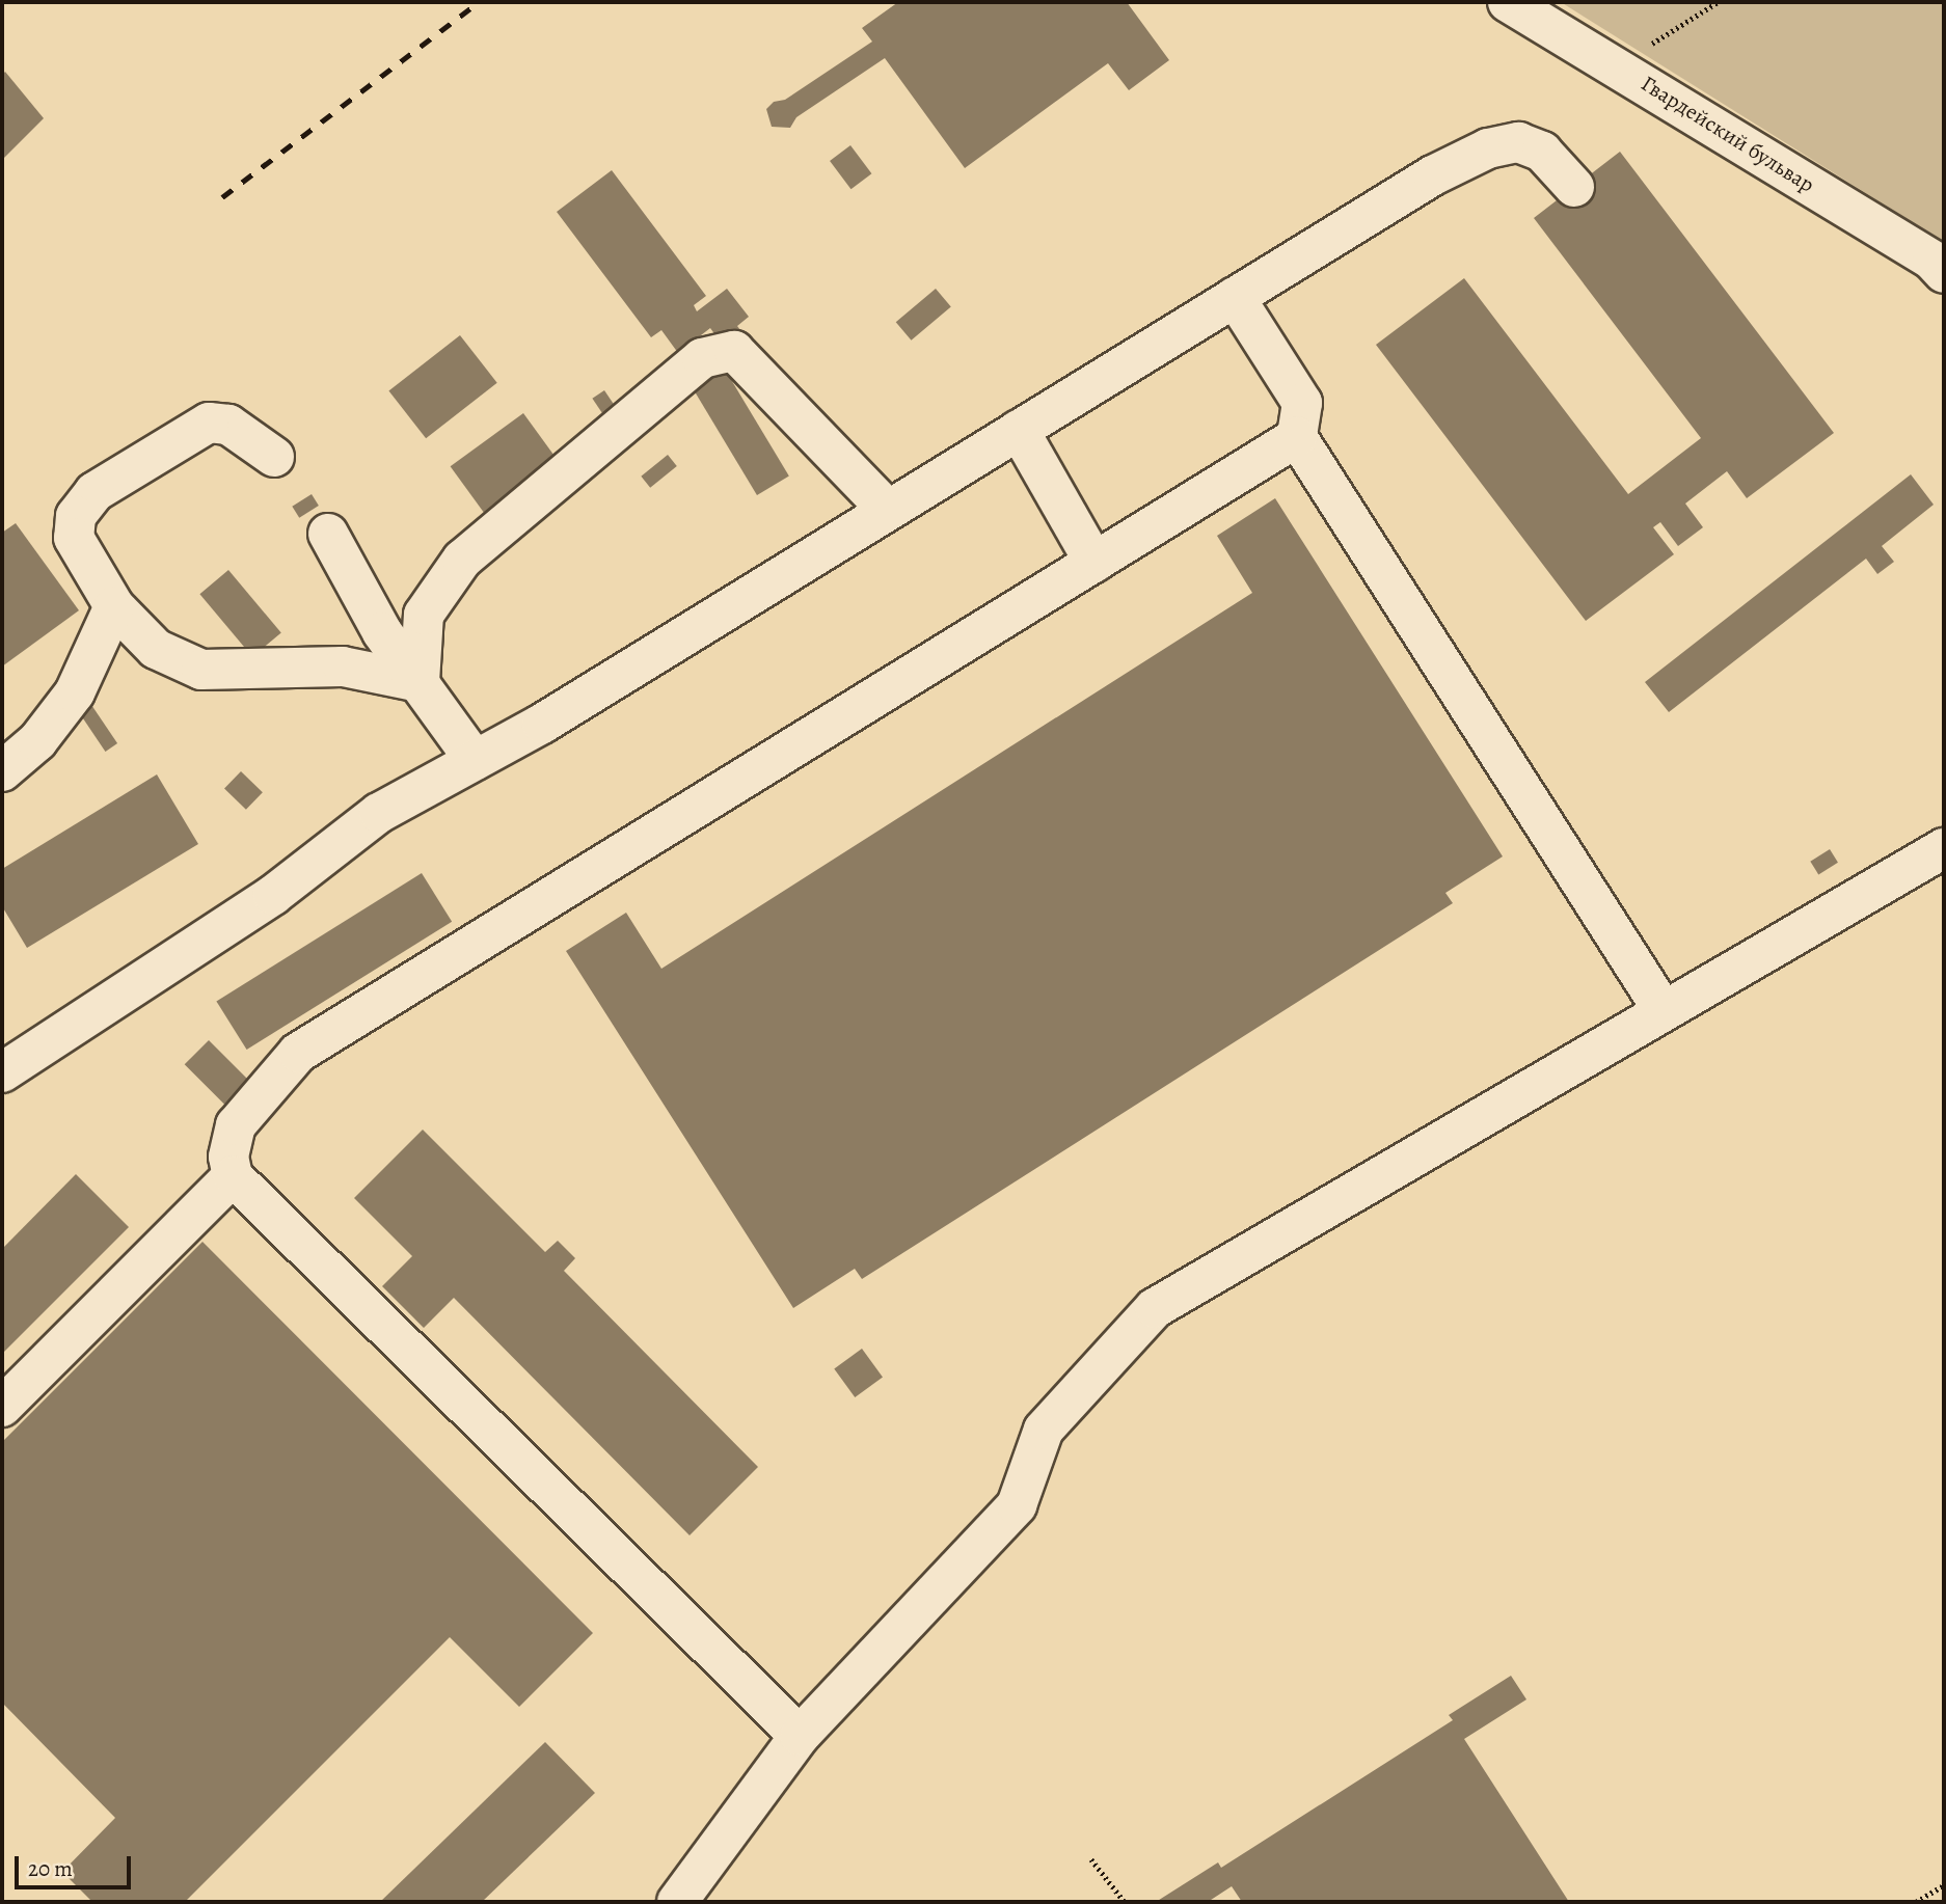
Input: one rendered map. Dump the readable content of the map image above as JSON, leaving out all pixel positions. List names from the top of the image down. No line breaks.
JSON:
{"streets":{"street":["Гвардейский бульвар"]},"scale_bar":"20 m"}
